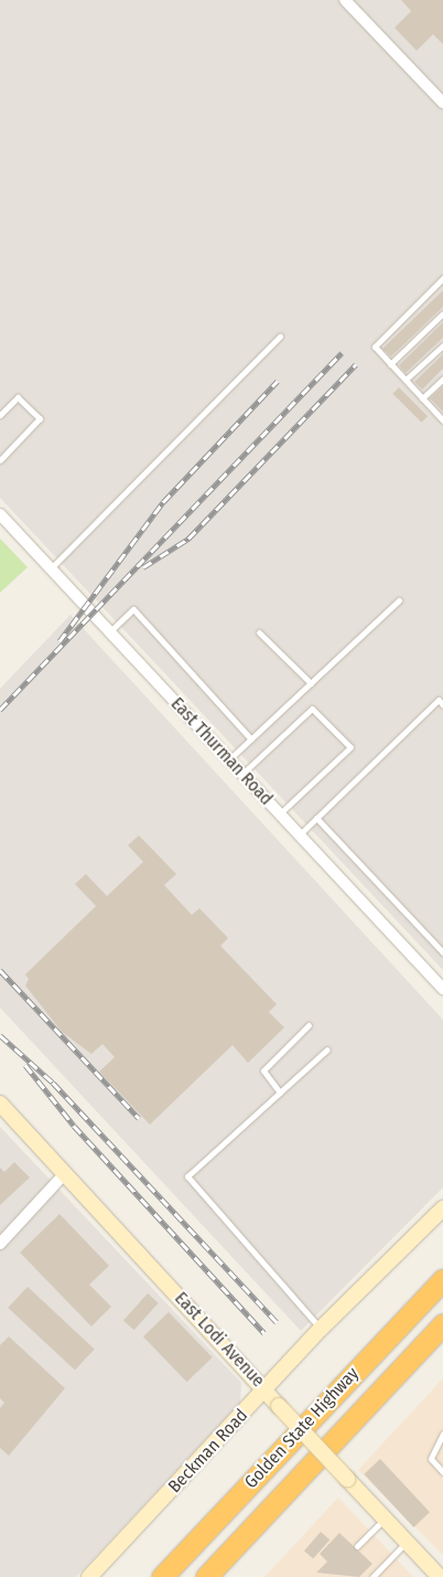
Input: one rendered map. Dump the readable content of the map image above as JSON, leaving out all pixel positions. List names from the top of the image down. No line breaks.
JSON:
{"streets":{"highway":["Golden State Highway"],"street":["East Thurman Road","East Lodi Avenue","Beckman Road"]},"crossings":[["East Lodi Avenue","Beckman Road"]]}
